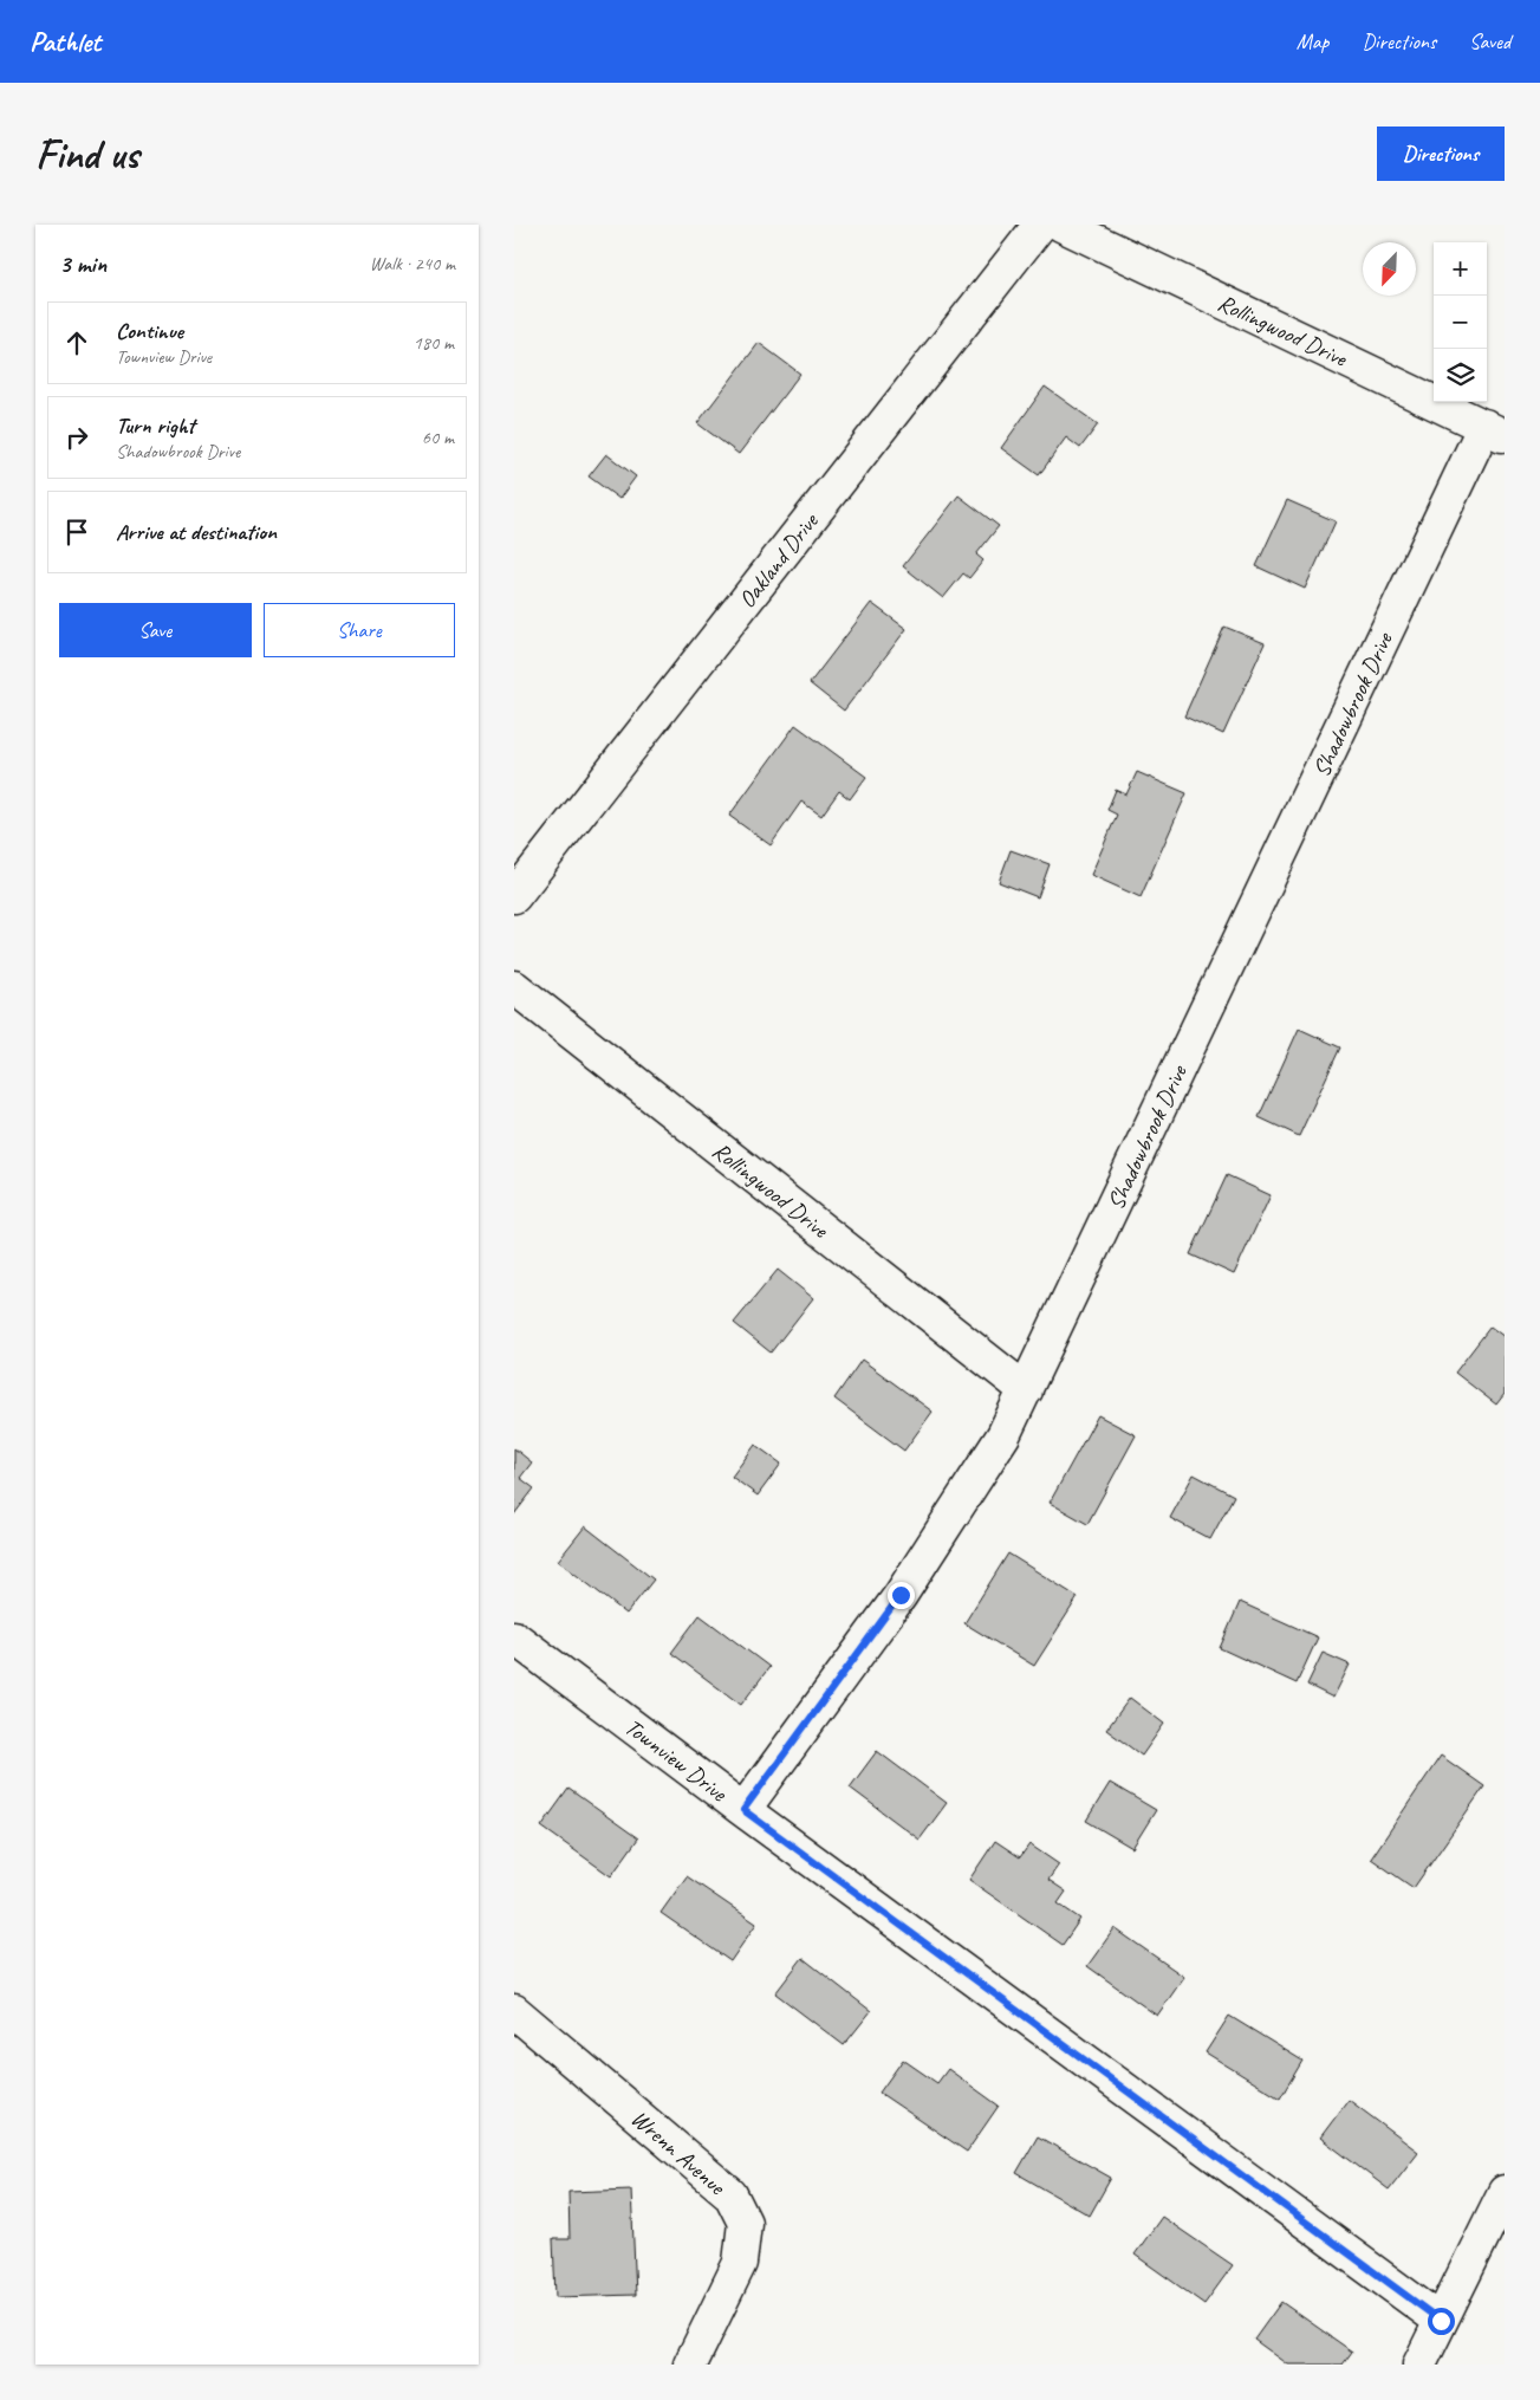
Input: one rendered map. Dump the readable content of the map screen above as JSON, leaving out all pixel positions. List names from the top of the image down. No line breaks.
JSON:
{"streets":{"street":["Rollingwood Drive","Oakland Drive","Shadowbrook Drive","Townview Drive","Wrenn Avenue"]},"crossings":[["Rollingwood Drive","Shadowbrook Drive"],["Shadowbrook Drive","Townview Drive"]],"north":"bottom left","page":{"header":"Pathlet","nav":["Map","Directions","Saved"],"buttons":["Directions",["Save","Share"]],"title":"Find us","heading":["3 min","Walk · 240 m"],"map_buttons":["+","−"],"list":[["Continue","Townview Drive","180 m"],["Turn right","Shadowbrook Drive","60 m"],"Arrive at destination"]}}
